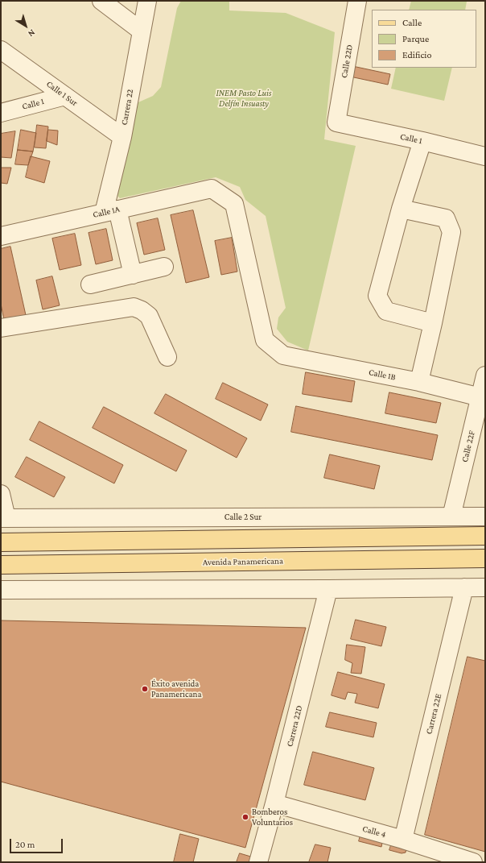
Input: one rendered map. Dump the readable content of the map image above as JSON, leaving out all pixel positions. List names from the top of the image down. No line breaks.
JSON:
{"streets":{"main road":["Avenida Panamericana"],"street":["Calle 22D","Calle 1 Sur","Calle 1","Carrera 22","Calle 1A","Calle 1B","Calle 22F","Calle 2 Sur","Carrera 22E","Carrera 22D","Calle 4"]},"crossings":[["Calle 22D","Calle 1"],["Calle 1 Sur","Calle 1"],["Calle 1 Sur","Carrera 22"],["Carrera 22","Calle 1A"],["Calle 1A","Calle 1B"],["Calle 1B","Calle 22F"],["Calle 22F","Calle 2 Sur"],["Carrera 22E","Calle 4"],["Carrera 22D","Calle 4"]],"parks":["INEM Pasto Luis Delfín Insuasty"],"places":["Éxito avenida Panamericana","Bomberos Voluntarios"],"legend":["Calle","Parque","Edificio"],"scale_bar":"20 m","north":"bottom right"}
